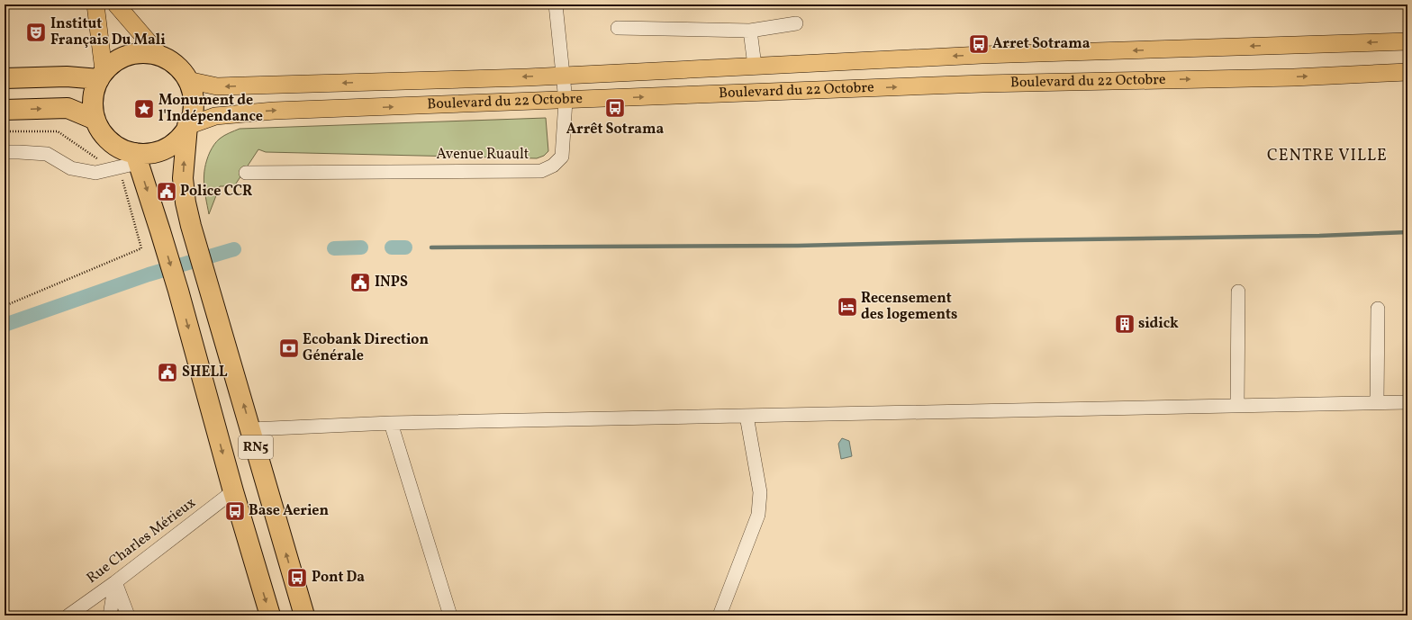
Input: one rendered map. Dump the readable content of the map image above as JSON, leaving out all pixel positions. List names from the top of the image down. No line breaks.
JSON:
{"streets":{"highway":["RN5"],"main road":["Boulevard du 22 Octobre"],"street":["Avenue Ruault","Rue Charles Mérieux"]},"crossings":[["Boulevard du 22 Octobre","Avenue Ruault"],["Boulevard du 22 Octobre","RN5"],["RN5","Rue Charles Mérieux"]],"districts":["CENTRE VILLE"],"places":{"theatre":["Institut Français Du Mali"],"bus stop":["Arret Sotrama","Arrêt Sotrama","Base Aerien","Pont Da"],"place":["Monument de l'Indépendance"],"public building":["Police CCR","INPS","SHELL"],"hotel":["Recensement des logements"],"building":["sidick"],"bank":["Ecobank Direction Générale"]}}
